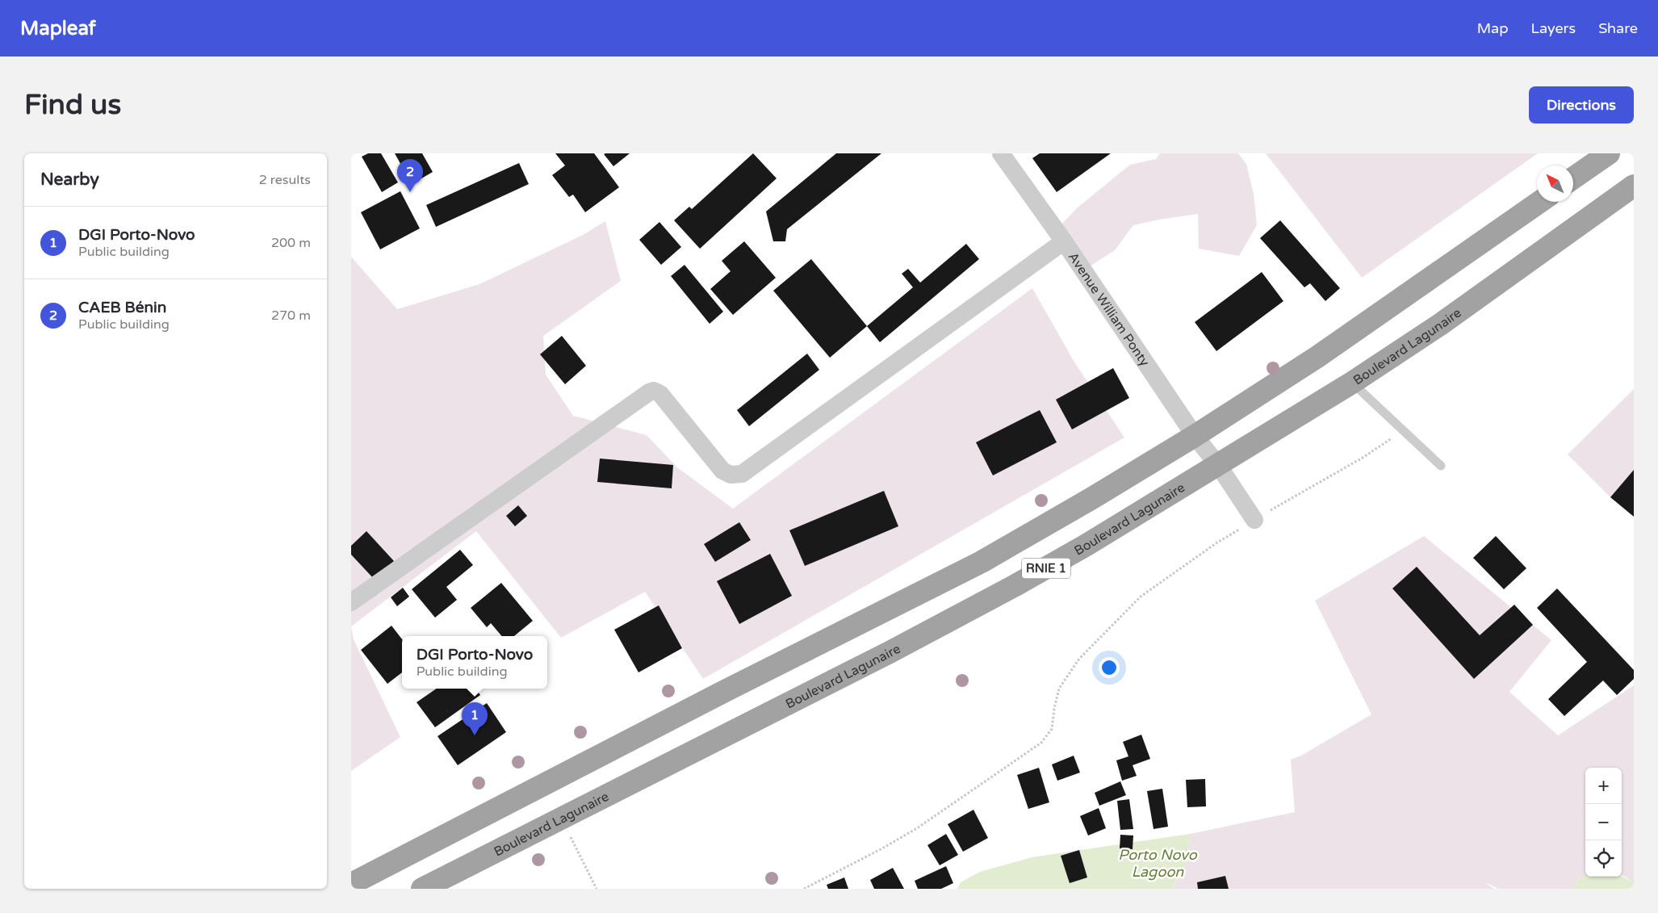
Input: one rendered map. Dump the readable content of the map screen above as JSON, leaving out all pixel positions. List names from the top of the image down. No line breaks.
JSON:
{"streets":{"highway":["Boulevard Lagunaire","RNIE 1"],"street":["Avenue William Ponty"]},"crossings":[["Avenue William Ponty","Boulevard Lagunaire"],["Avenue William Ponty","RNIE 1"]],"water":["Porto Novo Lagoon"],"north":"top left","page":{"header":"Mapleaf","nav":["Map","Layers","Share"],"buttons":"Directions","title":"Find us","heading":["Nearby","2 results"],"pins":["2","1"],"list":[{"mark":"1","name":"DGI Porto-Novo","note":"Public building","value":"200 m"},{"mark":"2","name":"CAEB Bénin","note":"Public building","value":"270 m"}],"popup":["DGI Porto-Novo","Public building"],"map_buttons":["+","−"]}}
